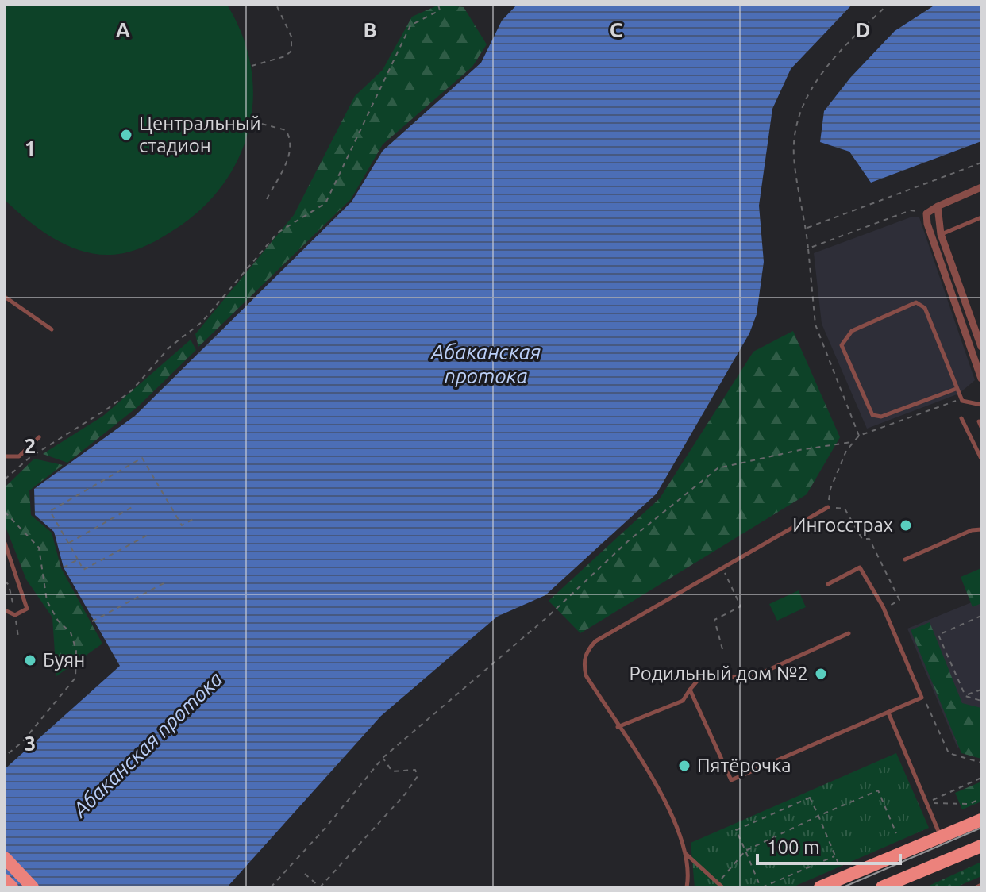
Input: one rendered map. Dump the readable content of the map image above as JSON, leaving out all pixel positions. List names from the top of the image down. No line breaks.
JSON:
{"water":["Абаканская протока"],"places":["Центральный стадион","Ингосстрах","Буян","Родильный дом №2","Пятёрочка"],"scale_bar":"100 m","grid":{"columns":["A","B","C","D"],"rows":["1","2","3"]}}
